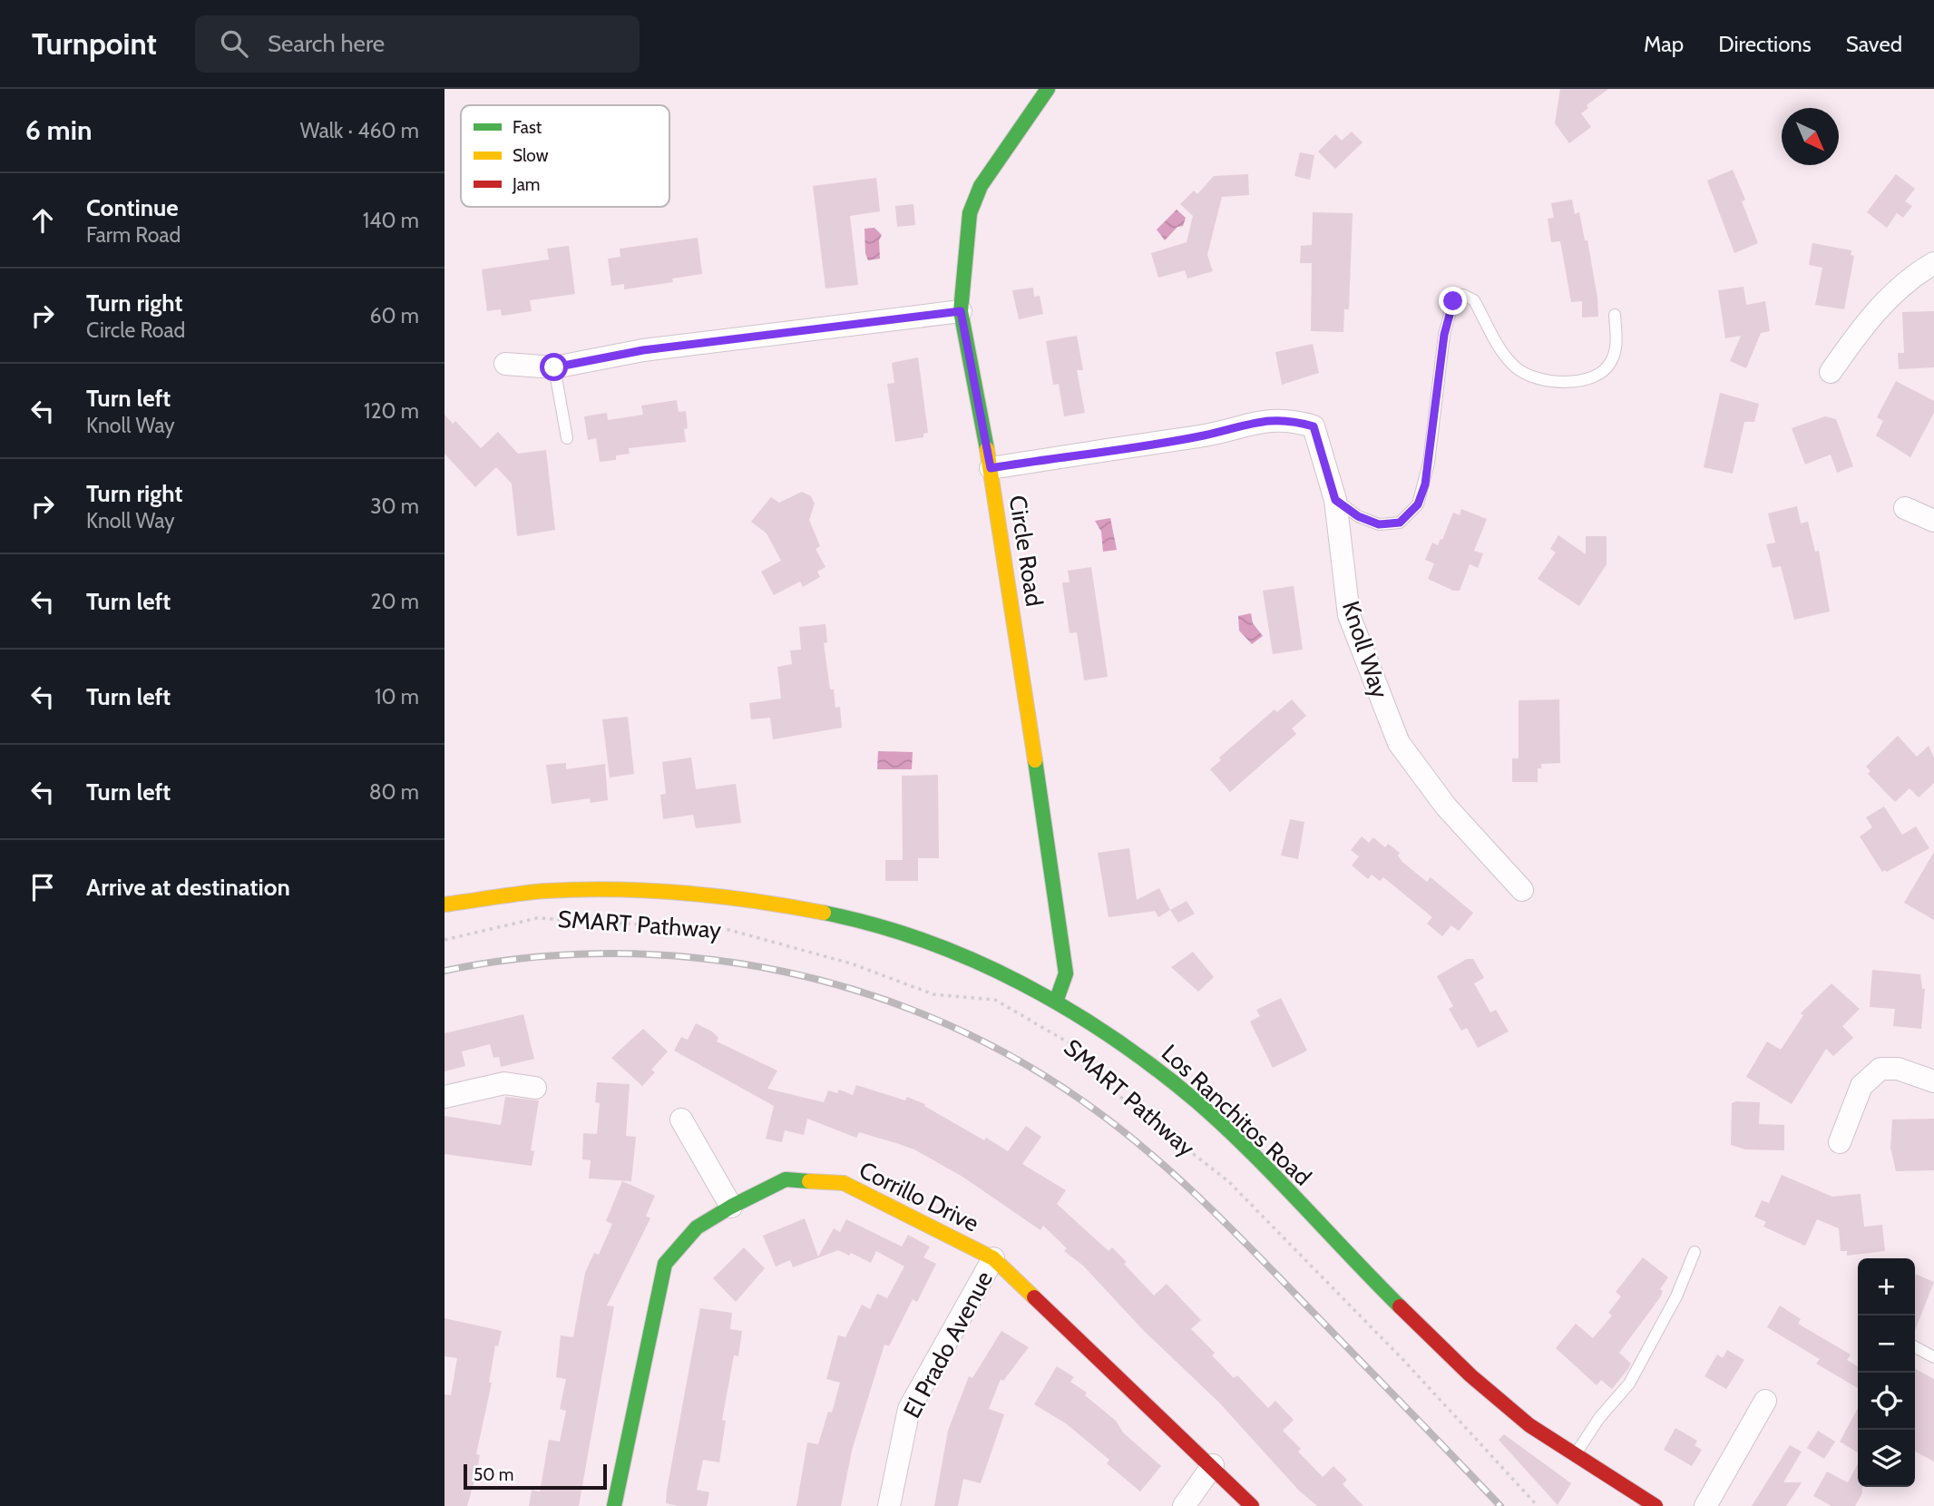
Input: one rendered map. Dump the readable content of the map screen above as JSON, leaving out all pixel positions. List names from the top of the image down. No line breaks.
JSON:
{"streets":{"street":["Circle Road","Knoll Way","Los Ranchitos Road","Corrillo Drive","El Prado Avenue"],"path":["SMART Pathway"]},"crossings":[["Circle Road","Knoll Way"],["Circle Road","Los Ranchitos Road"],["Corrillo Drive","El Prado Avenue"]],"legend":["Fast","Slow","Jam"],"scale_bar":"50 m","north":"bottom right","page":{"header":"Turnpoint","search":"Search here","nav":["Map","Directions","Saved"],"heading":["6 min","Walk · 460 m"],"list":[["Continue","Farm Road","140 m"],["Turn right","Circle Road","60 m"],["Turn left","Knoll Way","120 m"],["Turn right","Knoll Way","30 m"],["Turn left","20 m"],["Turn left","10 m"],["Turn left","80 m"],"Arrive at destination"],"map_buttons":["+","−"],"scale":"50 m"}}
